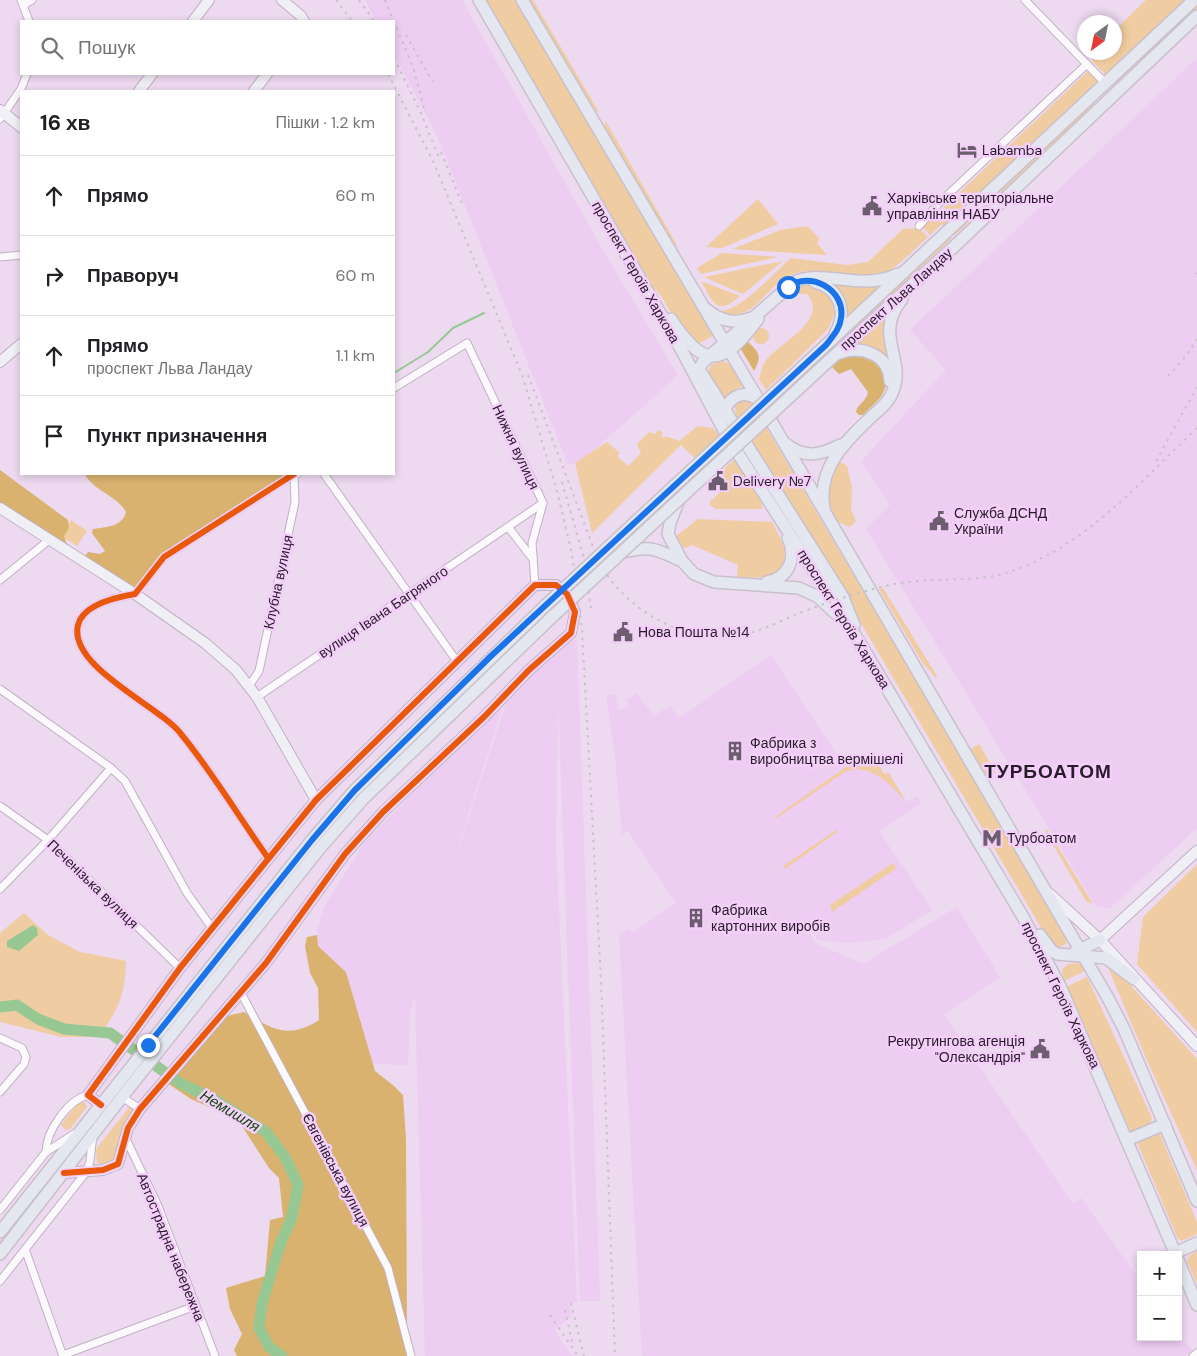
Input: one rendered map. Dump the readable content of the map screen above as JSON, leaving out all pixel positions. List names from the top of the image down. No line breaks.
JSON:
{"streets":{"main road":["проспект Героїв Харкова","проспект Льва Ландау"],"street":["Нижня вулиця","Клубна вулиця","вулиця Івана Багряного","Печенізька вулиця","Євгенівська вулиця","Автострадна набережна"]},"crossings":[["Нижня вулиця","вулиця Івана Багряного"]],"districts":["ТУРБОАТОМ"],"water":["Немишля"],"places":{"hotel":["Labamba"],"public building":["Харківське територіальне управління НАБУ","Delivery №7","Служба ДСНД України","Нова Пошта №14","Рекрутингова агенція \"Олександрія\""],"building":["Фабрика з виробництва вермішелі","Фабрика картонних виробів"],"metro station":["Турбоатом"]},"north":"bottom left","page":{"search":"Пошук","heading":["16 хв","Пішки · 1.2 km"],"list":[["Прямо","60 m"],["Праворуч","60 m"],["Прямо","проспект Льва Ландау","1.1 km"],"Пункт призначення"],"map_buttons":["+","−"]}}
